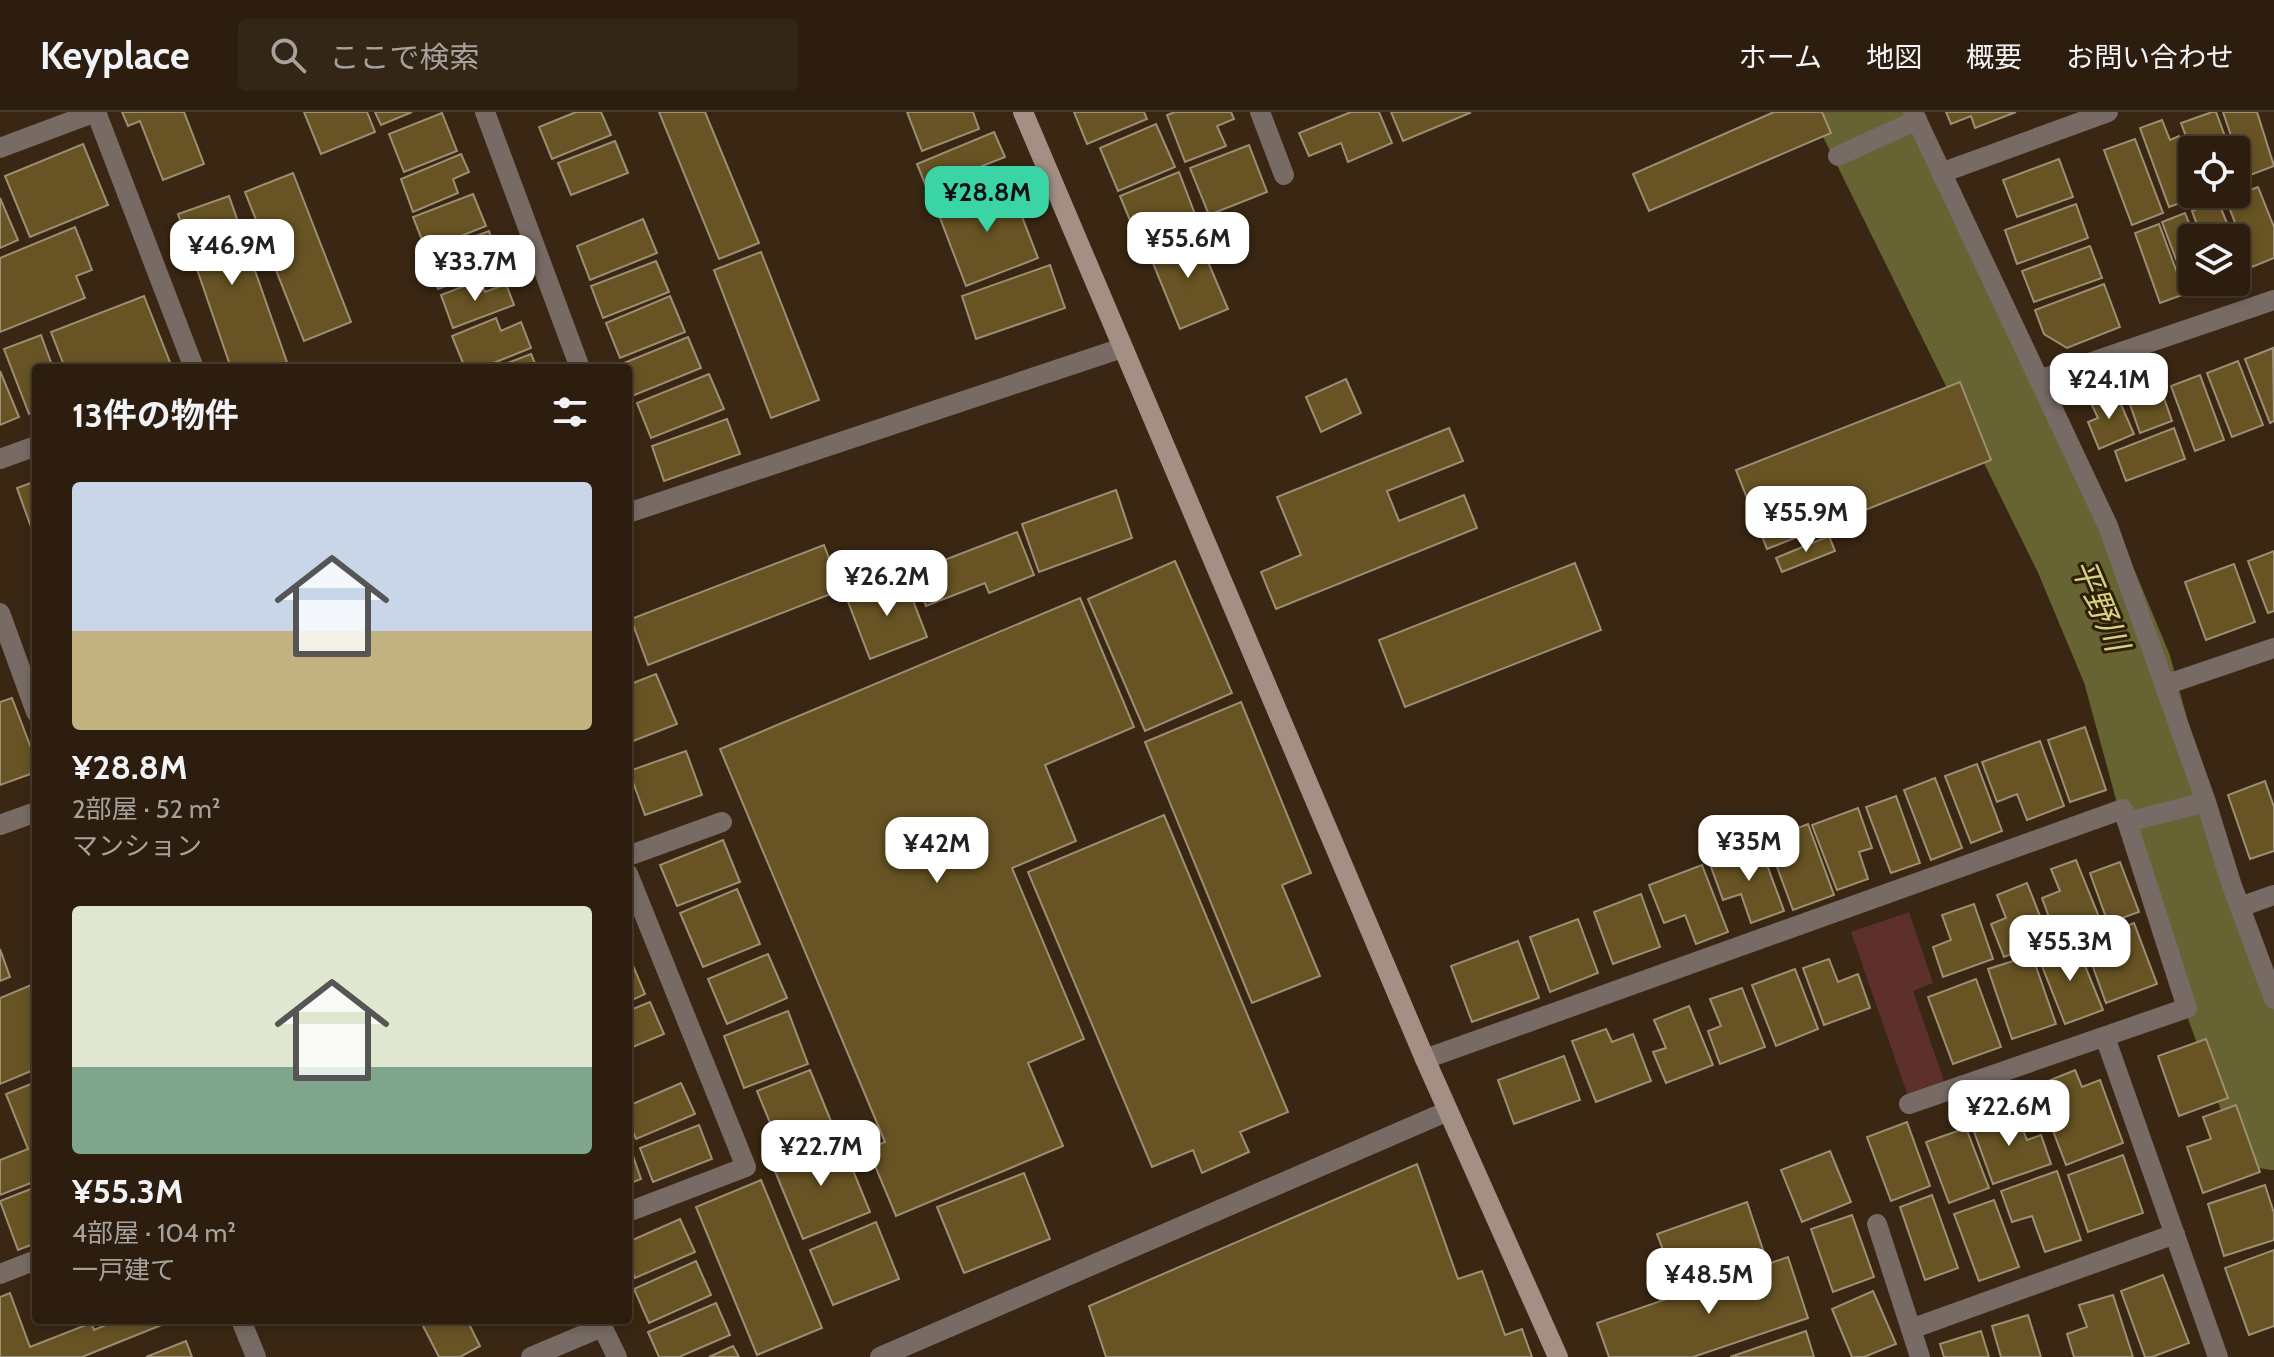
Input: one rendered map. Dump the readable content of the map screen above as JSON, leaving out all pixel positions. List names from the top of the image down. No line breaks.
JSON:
{"water":["平野川"],"page":{"header":"Keyplace","search":"ここで検索","nav":["ホーム","地図","概要","お問い合わせ"],"price":["¥28.8M","¥55.6M","¥46.9M","¥33.7M","¥24.1M","¥55.9M","¥26.2M","¥35M","¥42M","¥55.3M","¥22.6M","¥22.7M","¥48.5M"],"heading":"13件の物件","list":[{"name":"¥28.8M","note":"2部屋 · 52 m² · マンション"},{"name":"¥55.3M","note":"4部屋 · 104 m² · 一戸建て"}]}}
